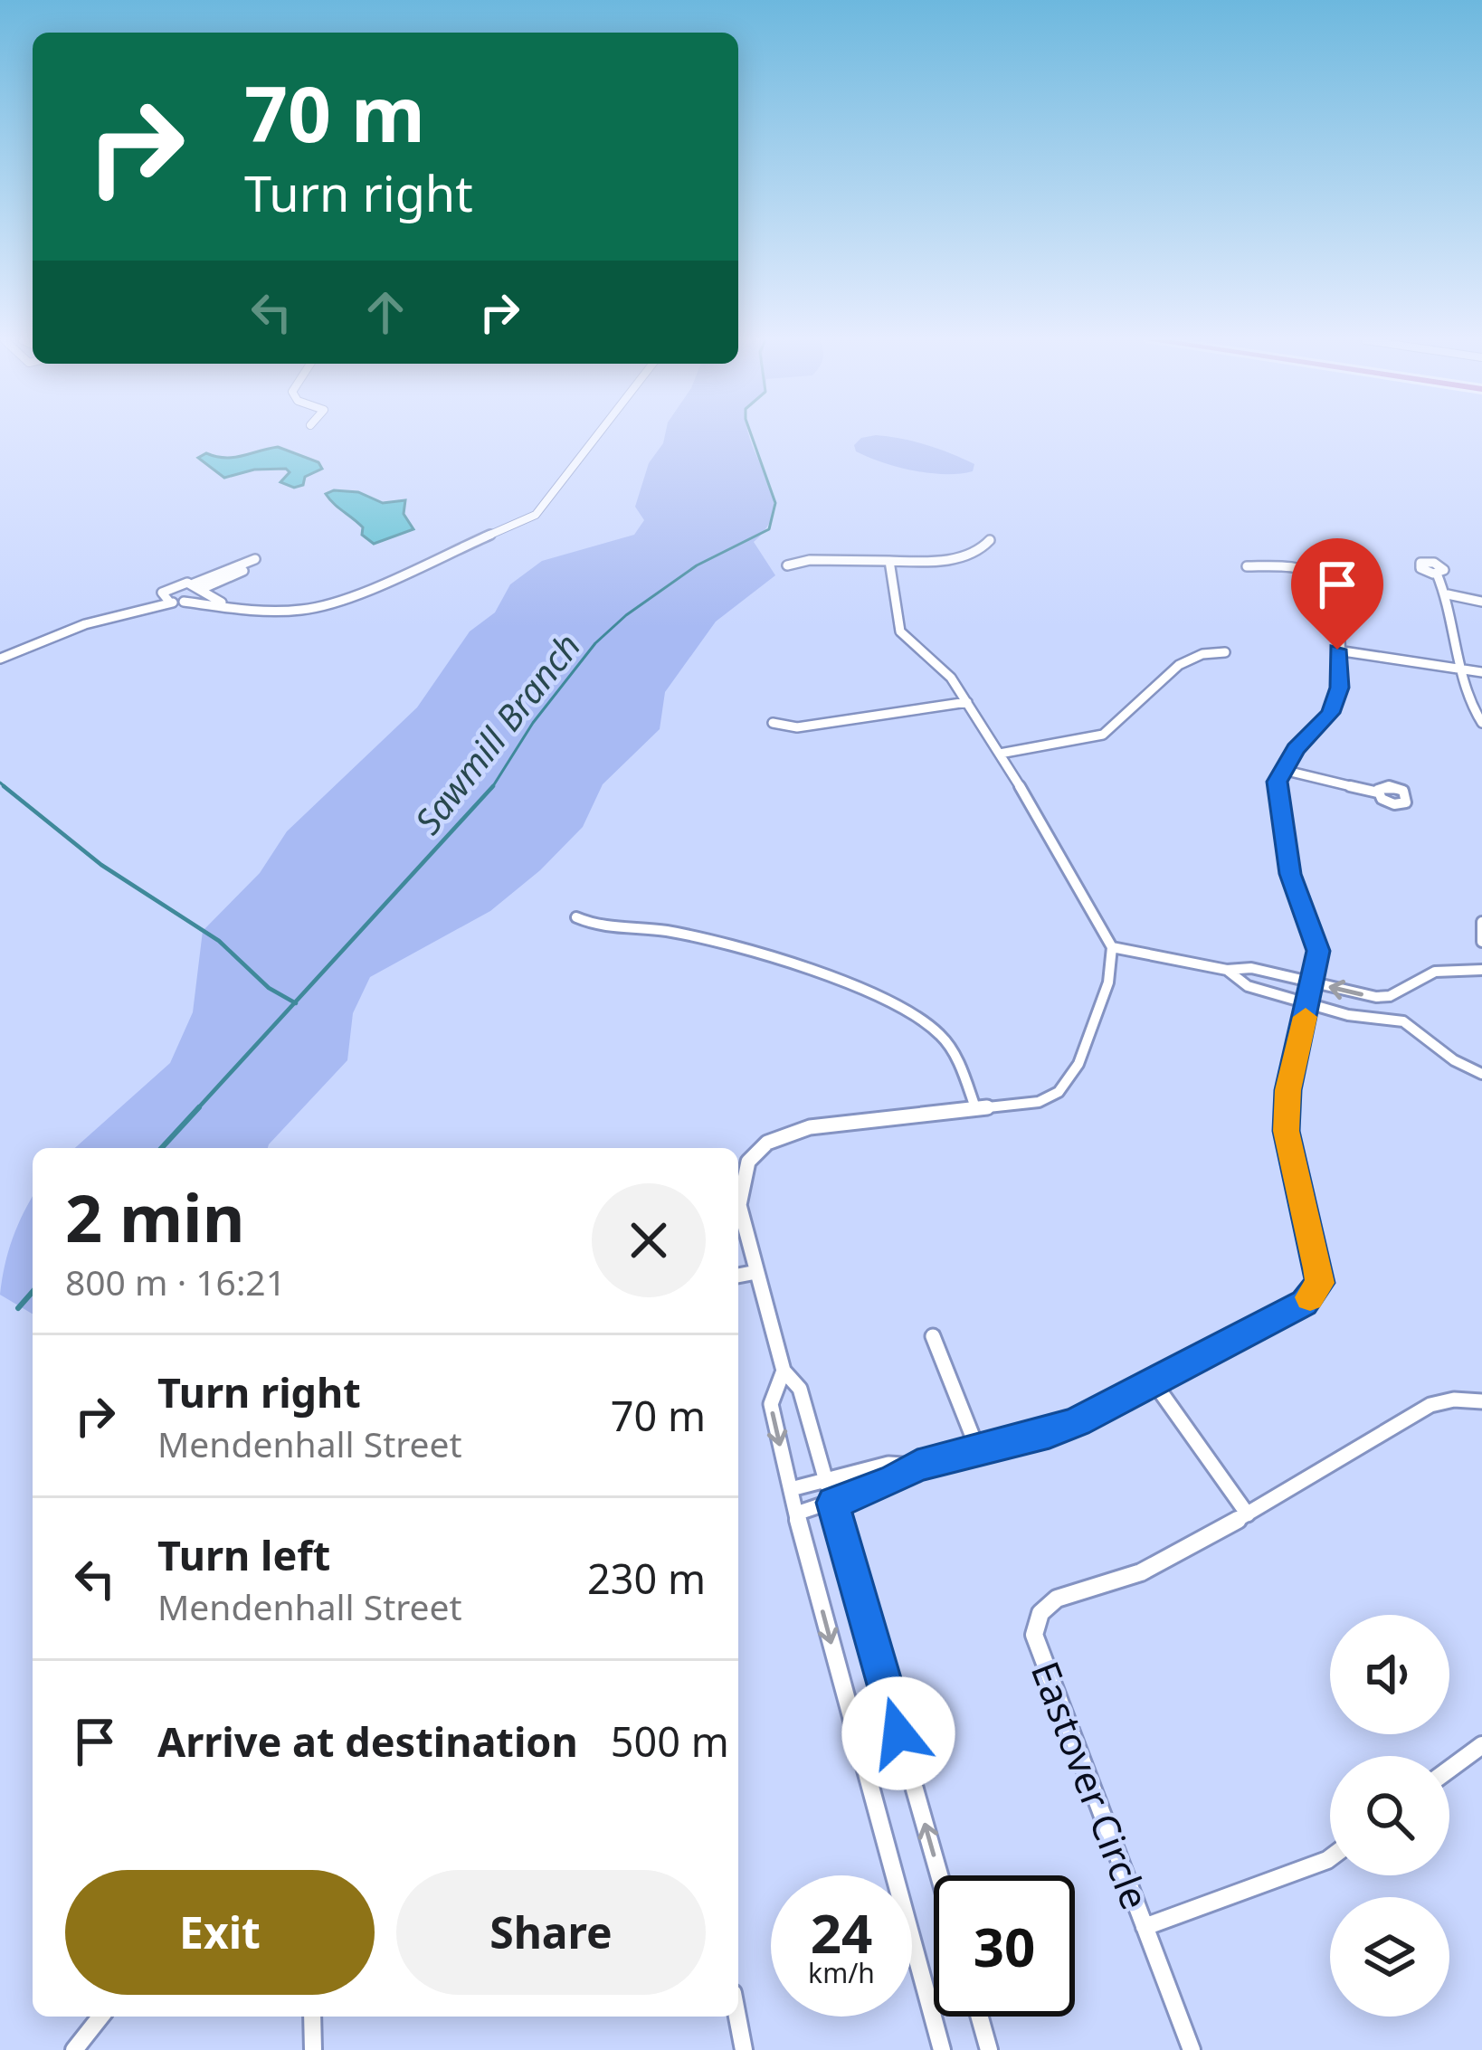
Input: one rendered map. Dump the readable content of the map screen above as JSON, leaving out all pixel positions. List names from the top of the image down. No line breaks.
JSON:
{"streets":{"street":["Eastover Circle"]},"water":["Sawmill Branch"],"page":{"turn":["70 m","Turn right"],"heading":["2 min","800 m · 16:21"],"list":[{"name":"Turn right","note":"Mendenhall Street","value":"70 m"},{"name":"Turn left","note":"Mendenhall Street","value":"230 m"},{"name":"Arrive at destination","value":"500 m"}],"buttons":["Exit","Share"],"speed":"24 km/h","limit":"30"}}
